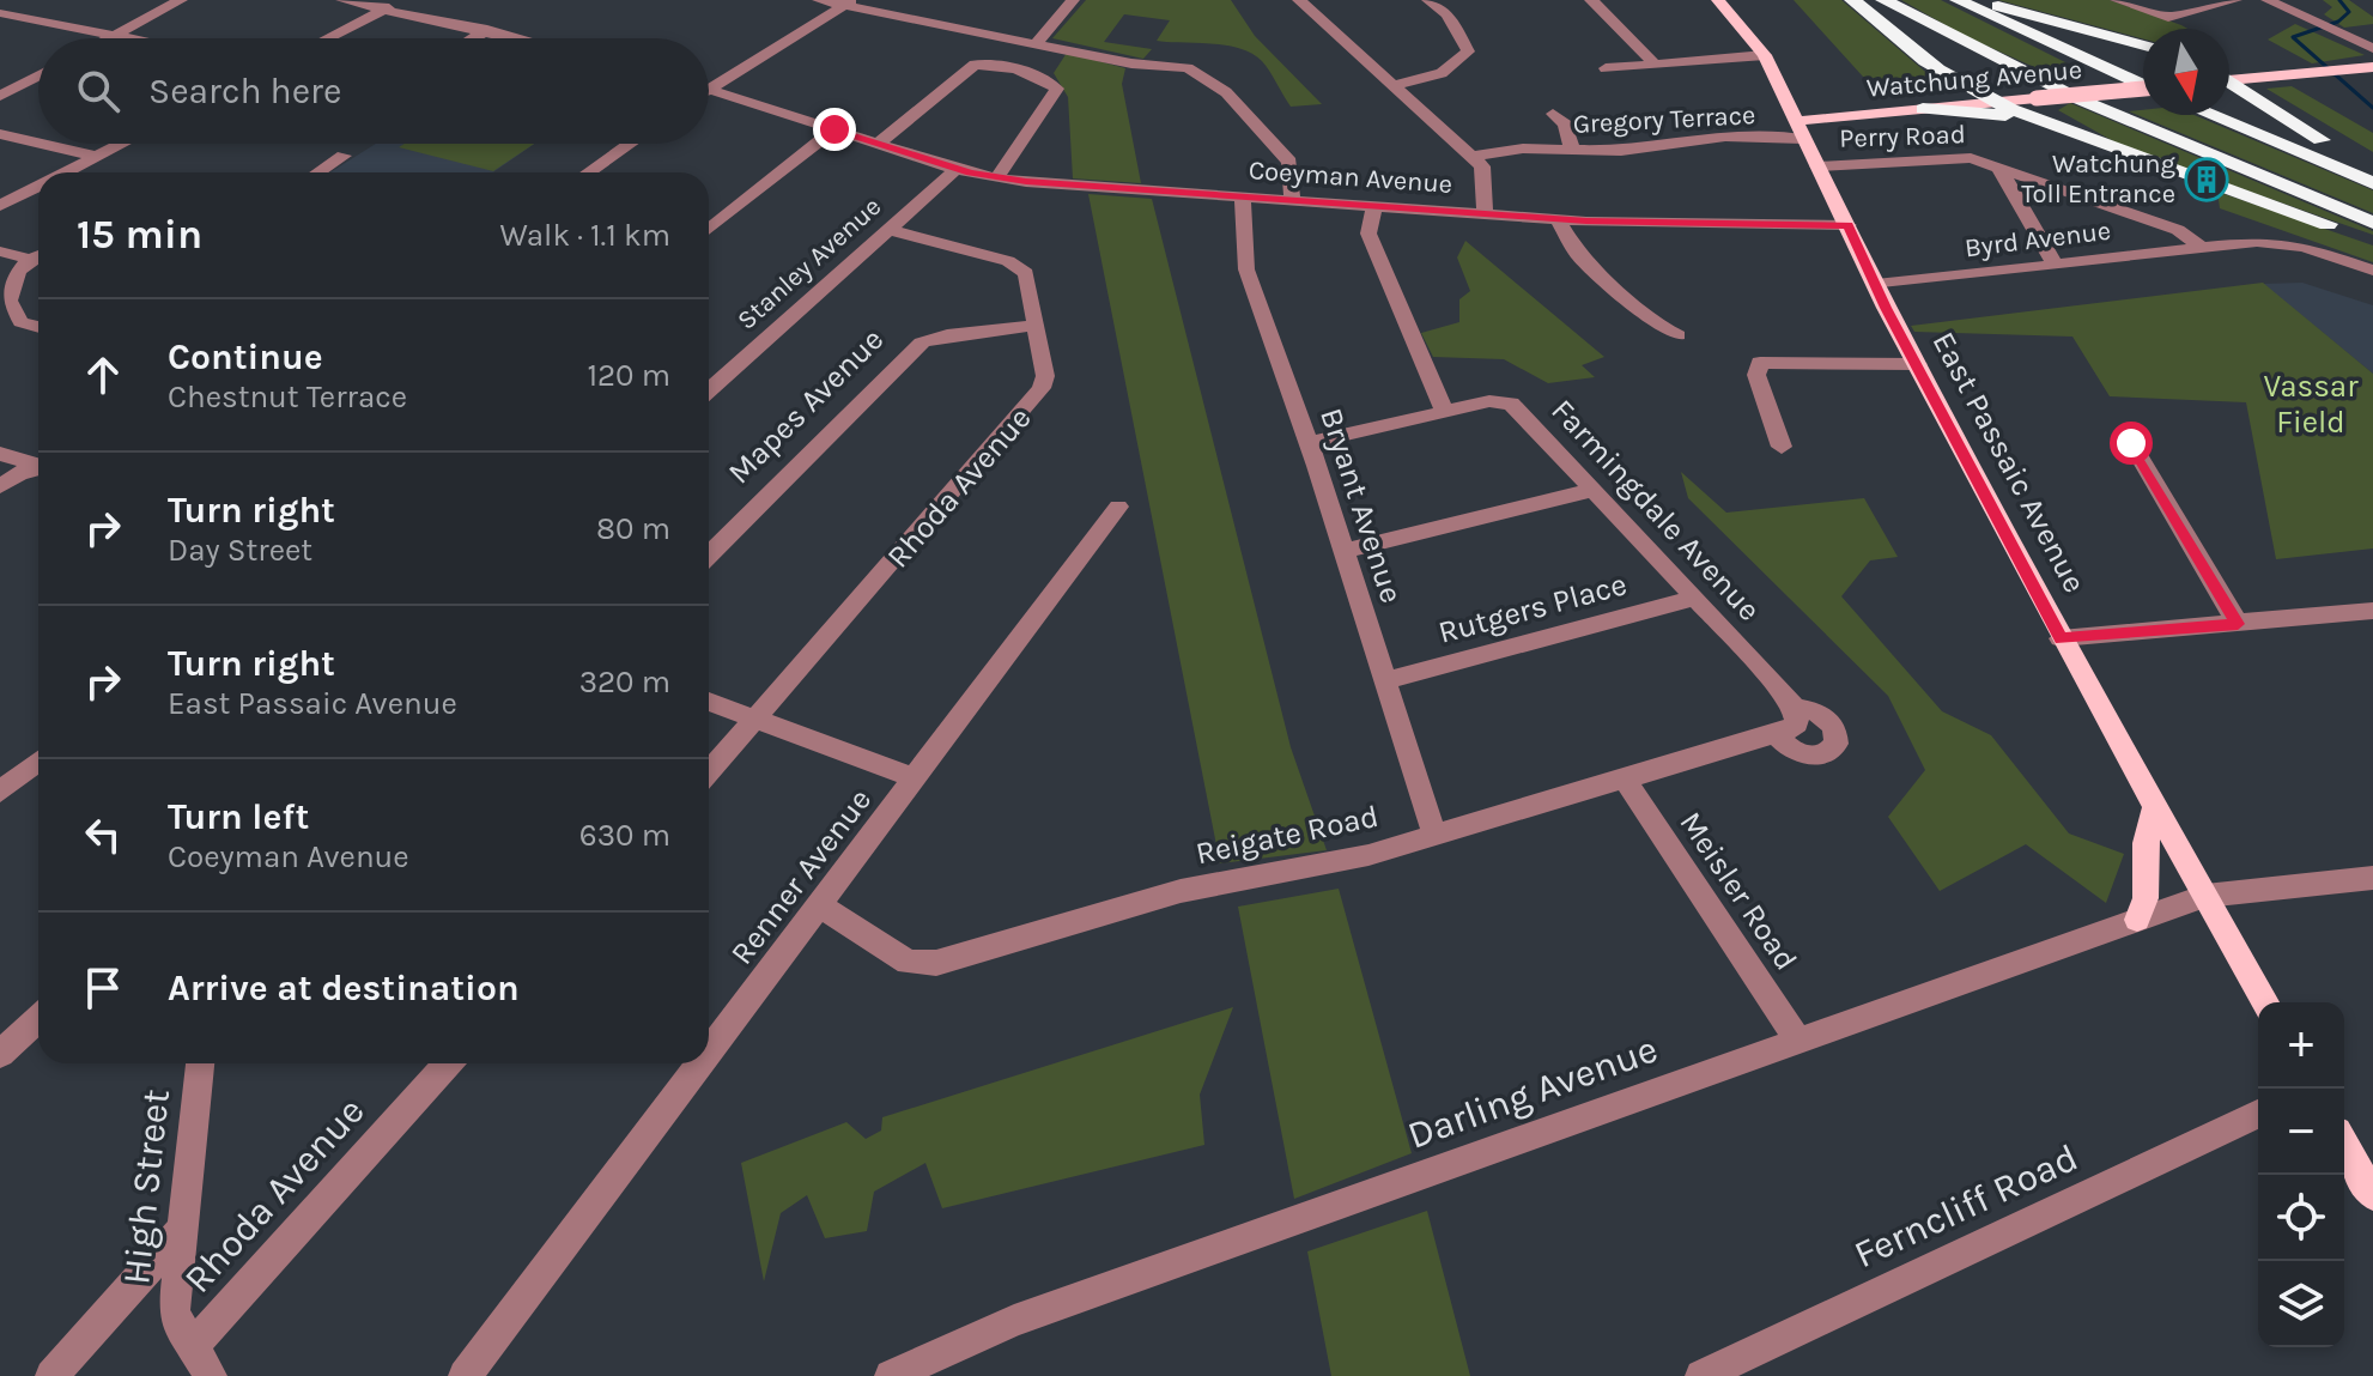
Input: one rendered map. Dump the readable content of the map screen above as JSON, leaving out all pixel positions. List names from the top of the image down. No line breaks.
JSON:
{"streets":{"main road":["Watchung Avenue","East Passaic Avenue"],"street":["Gregory Terrace","Perry Road","Coeyman Avenue","Byrd Avenue","Stanley Avenue","Mapes Avenue","Rhoda Avenue","Bryant Avenue","Farmingdale Avenue","Rutgers Place","Reigate Road","Renner Avenue","Meisler Road","Darling Avenue","High Street","Ferncliff Road"]},"crossings":[["Watchung Avenue","East Passaic Avenue"],["Gregory Terrace","East Passaic Avenue"],["Perry Road","Byrd Avenue"],["Perry Road","East Passaic Avenue"],["Coeyman Avenue","Stanley Avenue"],["Coeyman Avenue","East Passaic Avenue"],["Coeyman Avenue","Bryant Avenue"],["Byrd Avenue","East Passaic Avenue"],["Stanley Avenue","Rhoda Avenue"],["Mapes Avenue","Rhoda Avenue"],["East Passaic Avenue","Darling Avenue"],["Rhoda Avenue","High Street"],["Bryant Avenue","Rutgers Place"],["Bryant Avenue","Reigate Road"],["Farmingdale Avenue","Rutgers Place"],["Reigate Road","Renner Avenue"],["Reigate Road","Meisler Road"],["Meisler Road","Darling Avenue"]],"parks":["Vassar Field"],"places":{"building":["Watchung Toll Entrance"]},"north":"bottom","page":{"search":"Search here","heading":["15 min","Walk · 1.1 km"],"list":[["Continue","Chestnut Terrace","120 m"],["Turn right","Day Street","80 m"],["Turn right","East Passaic Avenue","320 m"],["Turn left","Coeyman Avenue","630 m"],"Arrive at destination"],"map_buttons":["+","−"]}}
